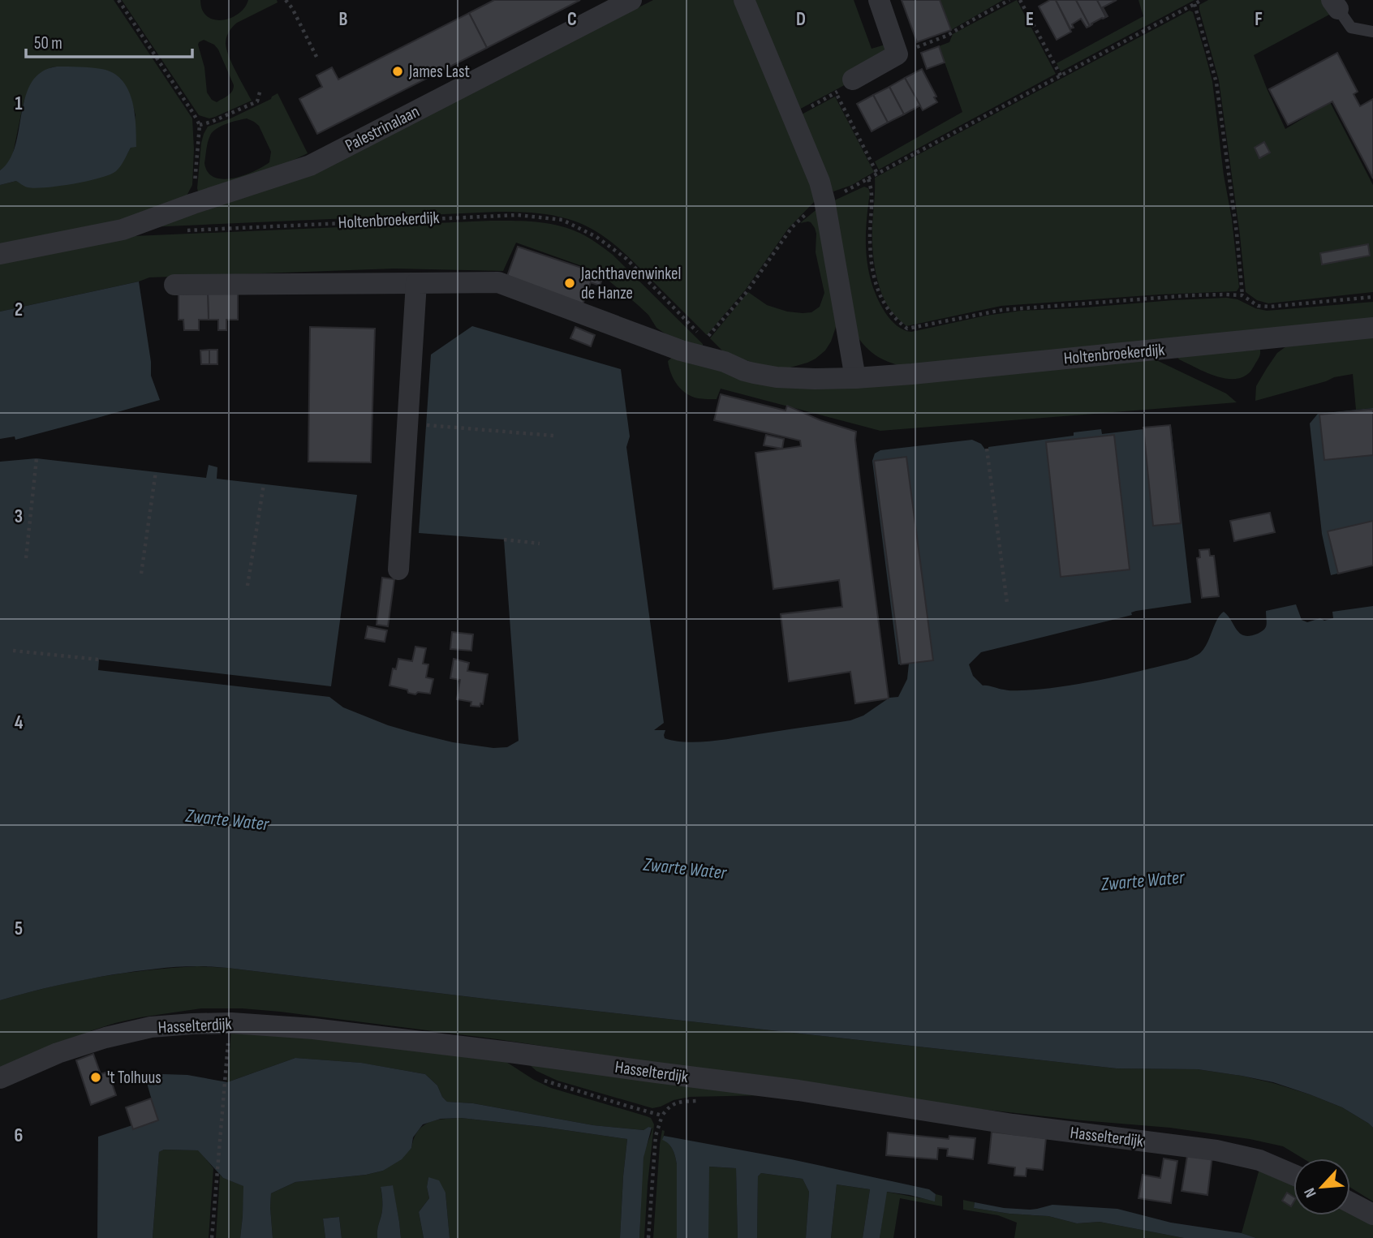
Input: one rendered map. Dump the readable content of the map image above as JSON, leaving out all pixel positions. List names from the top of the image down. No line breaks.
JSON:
{"streets":{"street":["Palestrinalaan","Holtenbroekerdijk","Hasselterdijk"]},"water":["Zwarte Water"],"places":["James Last","Jachthavenwinkel de Hanze","'t Tolhuus"],"scale_bar":"50 m","north":"bottom left","grid":{"columns":["B","C","D","E","F"],"rows":["1","2","3","4","5","6"]}}
